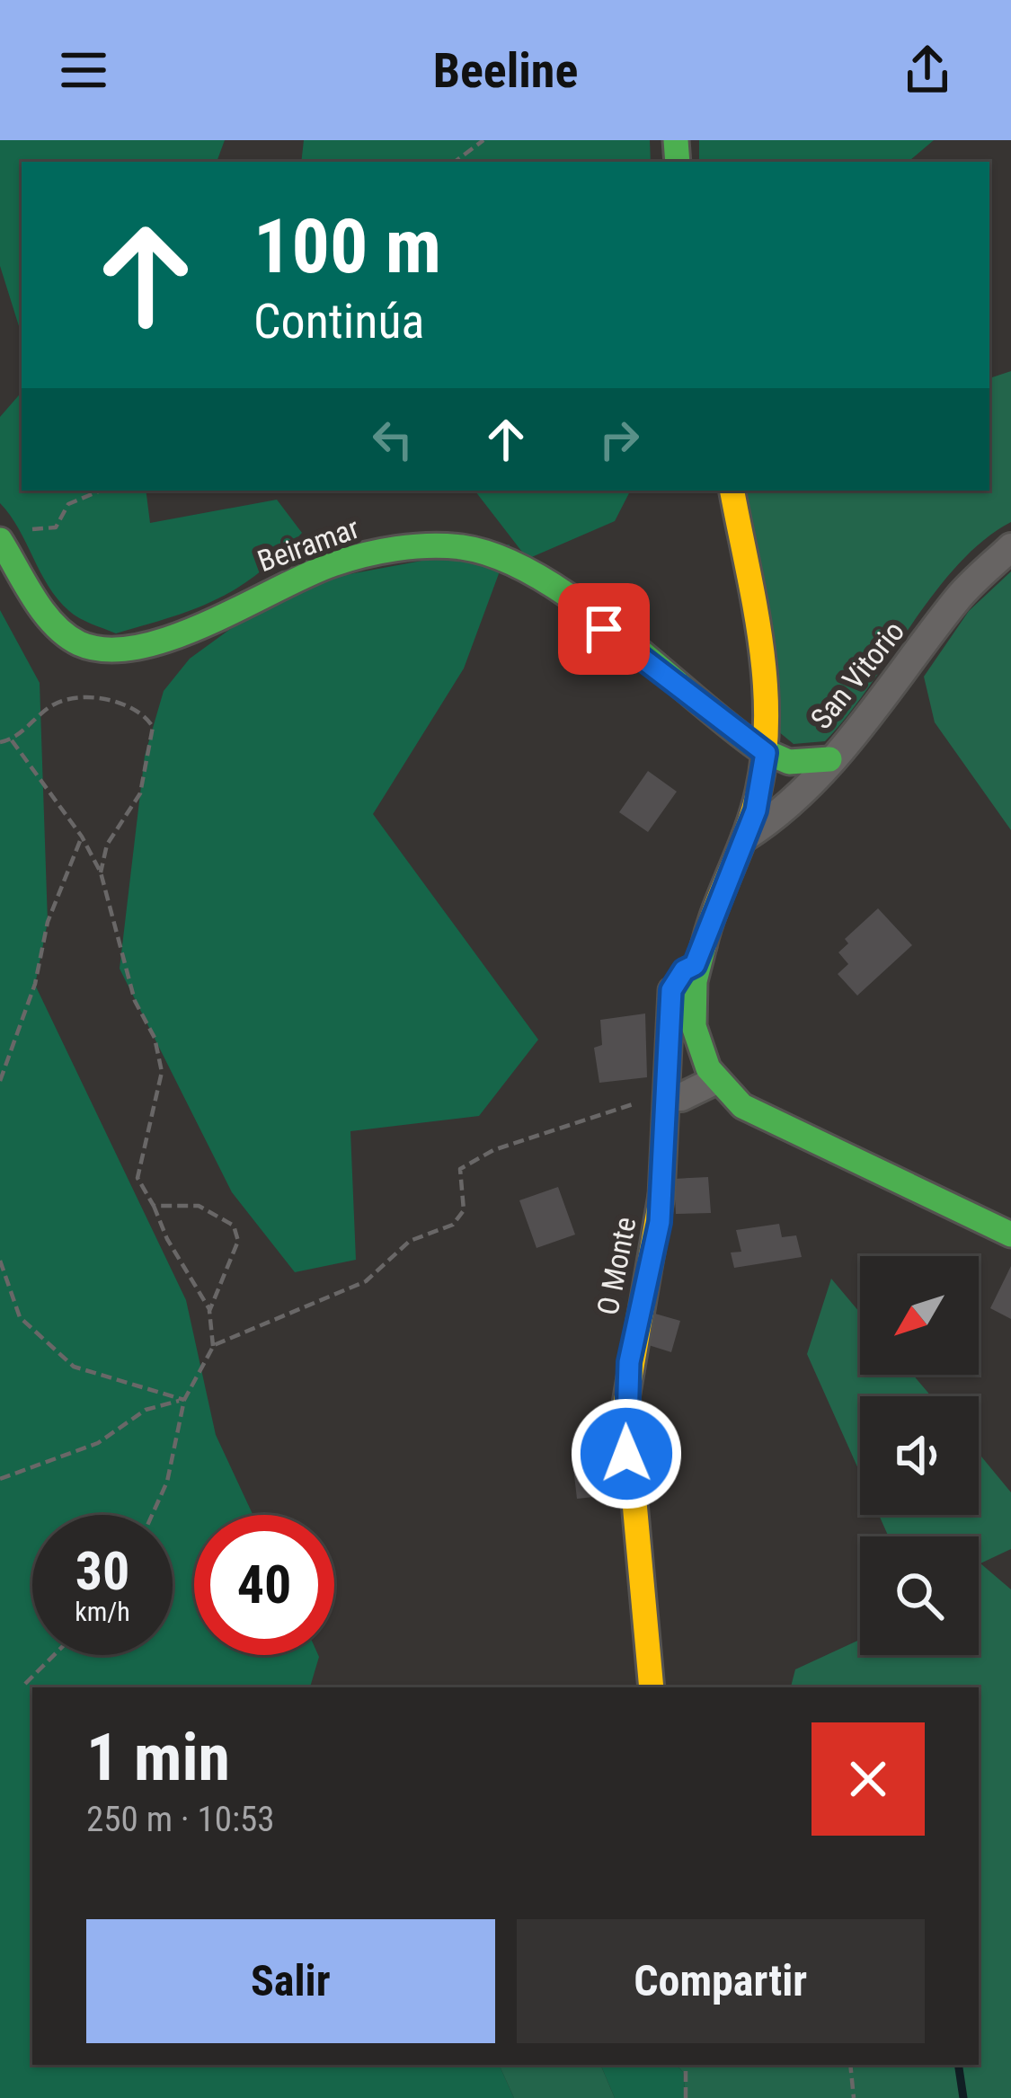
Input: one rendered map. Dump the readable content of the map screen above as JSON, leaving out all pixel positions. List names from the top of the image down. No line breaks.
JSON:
{"streets":{"street":["Beiramar","San Vitorio","O Monte"]},"crossings":[["Beiramar","O Monte"],["San Vitorio","O Monte"]],"north":"bottom left","page":{"header":"Beeline","turn":["100 m","Continúa"],"speed":"30 km/h","limit":"40","heading":["1 min","250 m · 10:53"],"buttons":["Salir","Compartir"]}}
